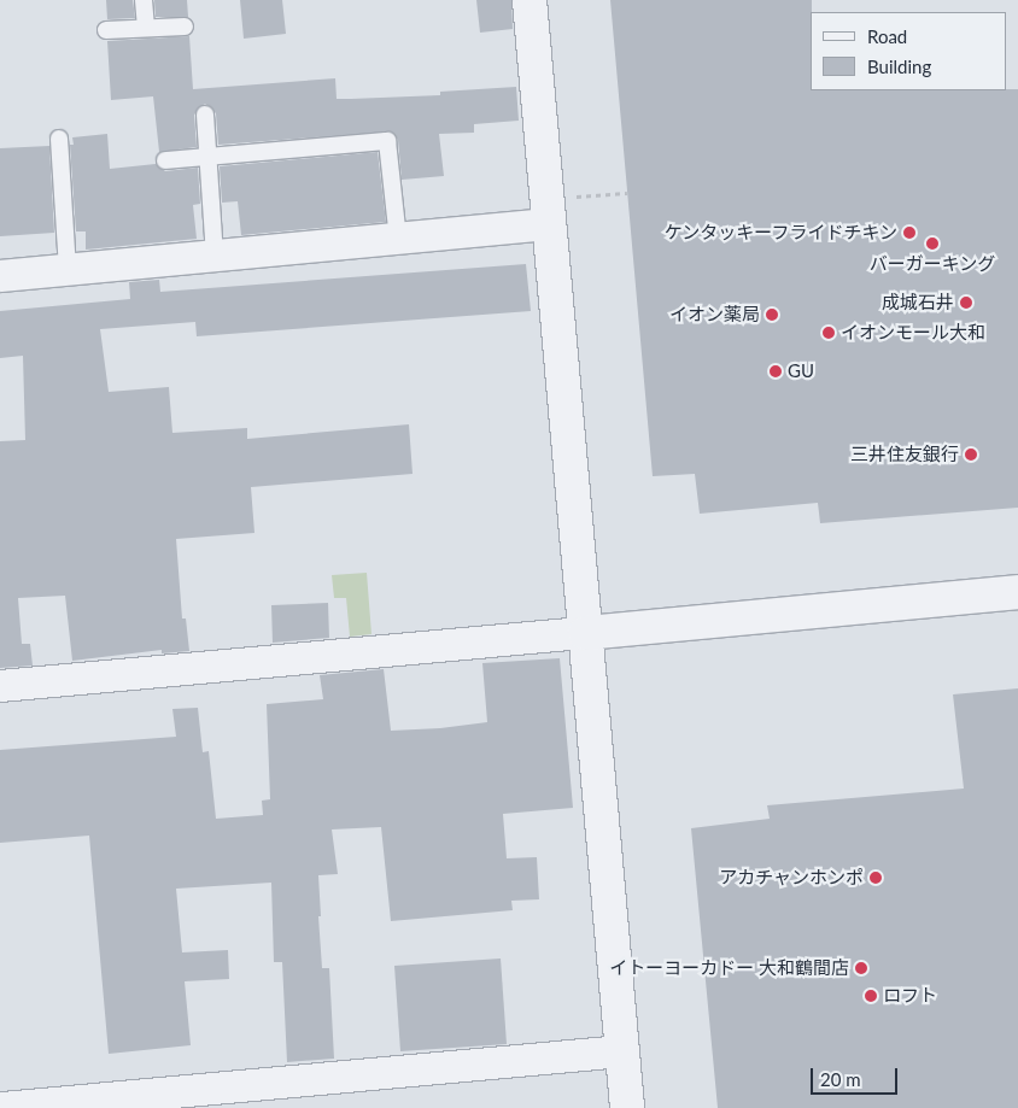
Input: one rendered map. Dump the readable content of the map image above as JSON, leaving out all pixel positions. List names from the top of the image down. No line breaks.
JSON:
{"places":["ケンタッキーフライドチキン","バーガーキング","成城石井","イオン薬局","イオンモール大和","GU","三井住友銀行","アカチャンホンポ","イトーヨーカドー 大和鶴間店","ロフト"],"legend":["Road","Building"],"scale_bar":"20 m"}
